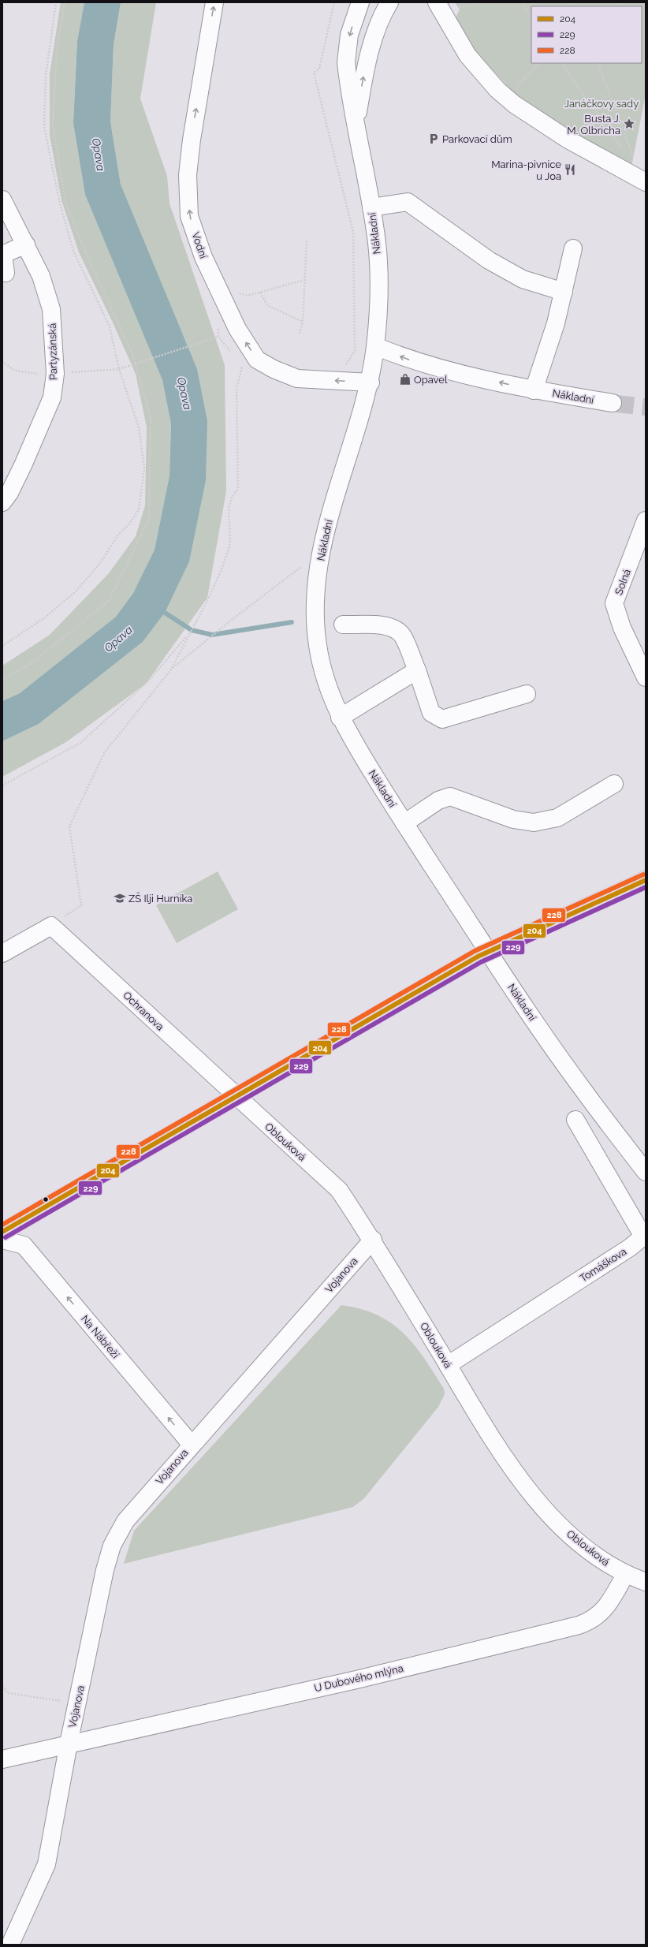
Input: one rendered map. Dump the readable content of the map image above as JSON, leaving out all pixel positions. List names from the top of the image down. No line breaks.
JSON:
{"streets":{"street":["Nákladní","Vodní","Partyzánská","Solná","Ochranova","Oblouková","Tomáškova","Vojanova","Na Nábřeží","U Dubového mlýna"]},"crossings":[["Nákladní","Vodní"],["Ochranova","Oblouková"],["Oblouková","Tomáškova"],["Oblouková","Vojanova"],["Oblouková","U Dubového mlýna"],["Vojanova","Na Nábřeží"],["Vojanova","U Dubového mlýna"]],"one_way":["Vodní","Na Nábřeží"],"water":["Opava"],"parks":["Janáčkovy sady"],"places":{"place":["Busta J. M. Olbricha"],"parking":["Parkovací dům"],"restaurant":["Marina-pivnice u Joa"],"shop":["Opavel"],"school or university":["ZŠ Ilji Hurníka"]},"lines":["transit line 228","transit line 204","transit line 229"],"legend":["204","229","228"]}
